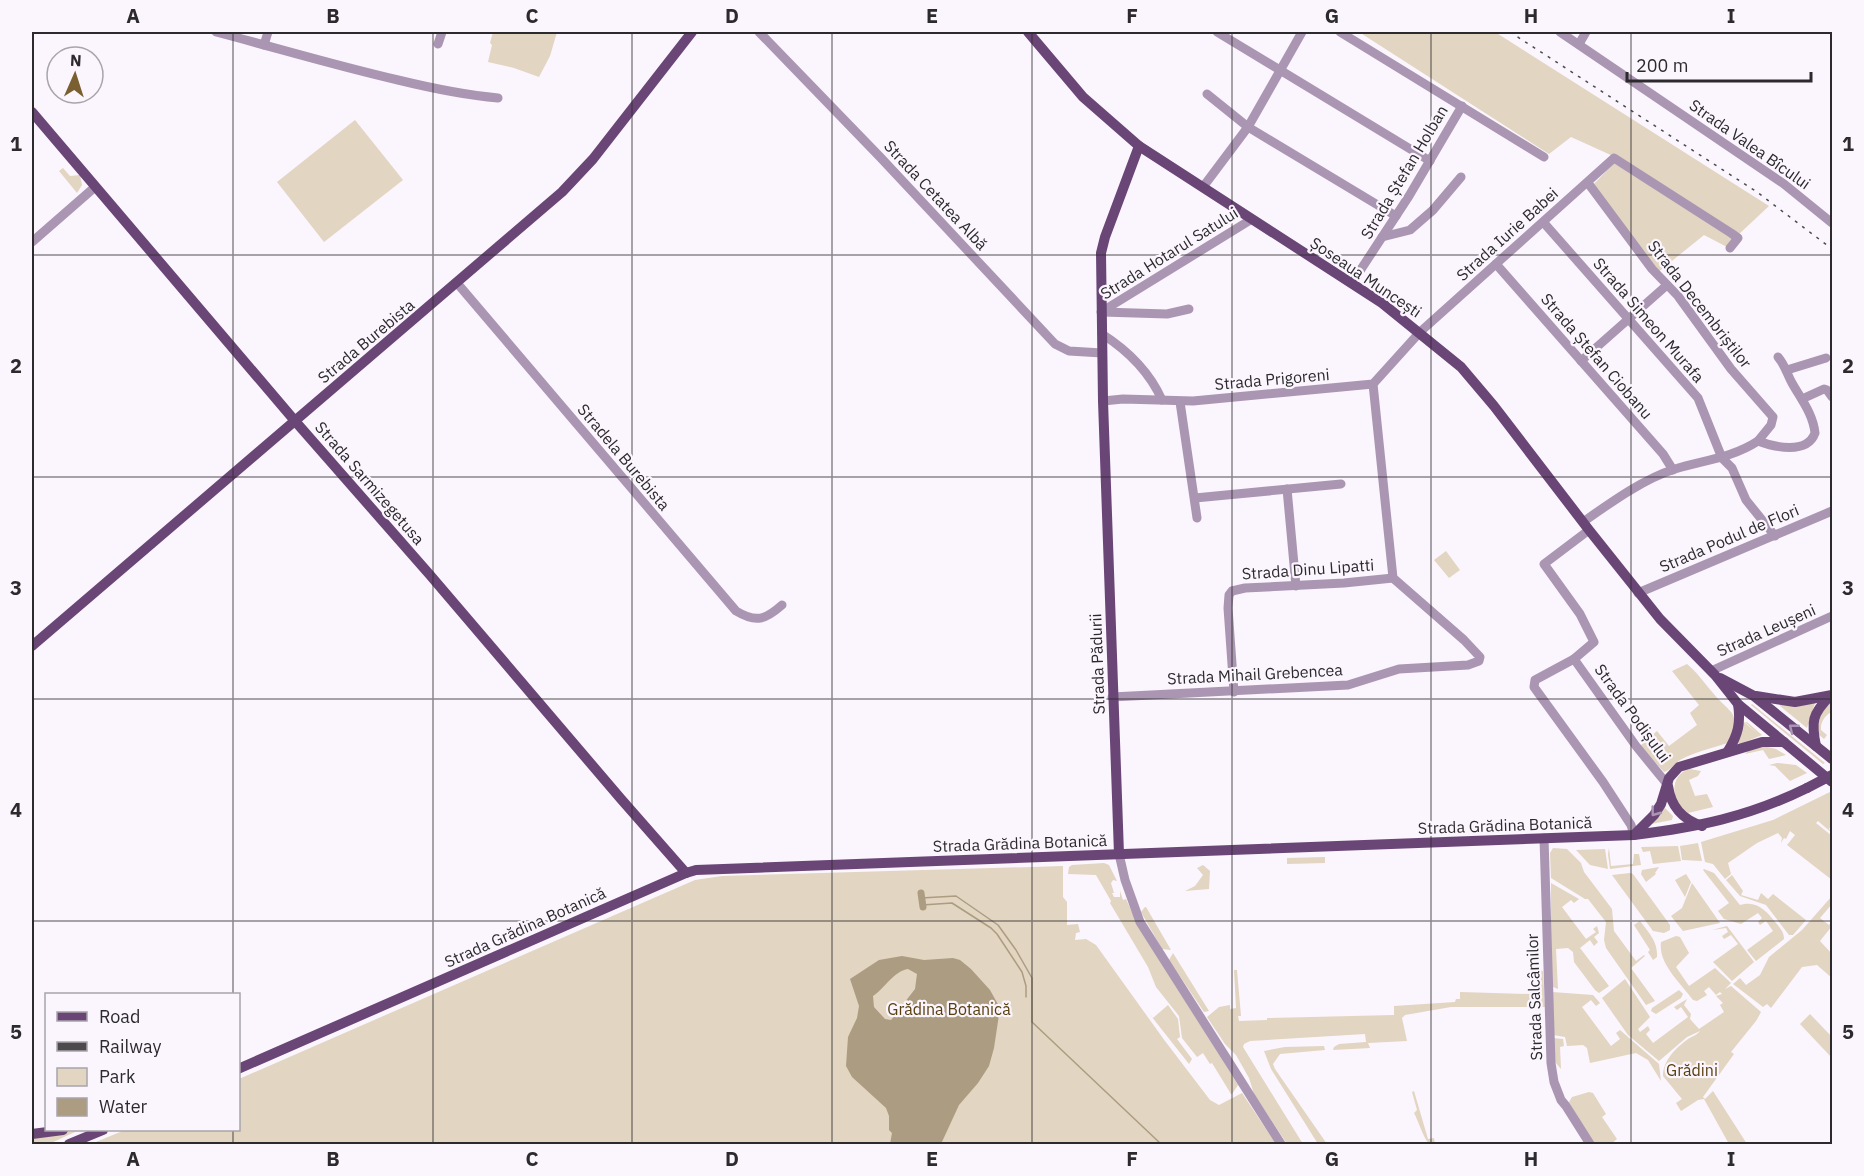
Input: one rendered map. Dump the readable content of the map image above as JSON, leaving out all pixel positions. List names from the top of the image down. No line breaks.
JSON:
{"streets":{"main road":["Șoseaua Muncești","Strada Burebista","Strada Sarmizegetusa","Strada Pădurii","Strada Grădina Botanică"],"street":["Strada Valea Bîcului","Strada Ștefan Holban","Strada Cetatea Albă","Strada Iurie Babei","Strada Hotarul Satului","Strada Decembriștilor","Strada Simeon Murafa","Strada Ștefan Ciobanu","Strada Prigoreni","Stradela Burebista","Strada Podul de Flori","Strada Dinu Lipatti","Strada Leușeni","Strada Mihail Grebencea","Strada Podișului","Strada Salcâmilor"]},"crossings":[["Strada Ștefan Holban","Șoseaua Muncești"],["Strada Cetatea Albă","Strada Pădurii"],["Strada Iurie Babei","Șoseaua Muncești"],["Strada Iurie Babei","Strada Decembriștilor"],["Strada Iurie Babei","Strada Simeon Murafa"],["Strada Iurie Babei","Strada Ștefan Ciobanu"],["Strada Hotarul Satului","Șoseaua Muncești"],["Strada Hotarul Satului","Strada Pădurii"],["Șoseaua Muncești","Strada Podul de Flori"],["Șoseaua Muncești","Strada Leușeni"],["Șoseaua Muncești","Strada Pădurii"],["Strada Simeon Murafa","Strada Podul de Flori"],["Strada Burebista","Stradela Burebista"],["Strada Burebista","Strada Sarmizegetusa"],["Strada Prigoreni","Strada Pădurii"],["Strada Sarmizegetusa","Strada Grădina Botanică"],["Strada Dinu Lipatti","Strada Mihail Grebencea"],["Strada Pădurii","Strada Mihail Grebencea"],["Strada Pădurii","Strada Grădina Botanică"],["Strada Grădina Botanică","Strada Salcâmilor"]],"parks":["Grădina Botanică","Grădini"],"legend":["Road","Railway","Park","Water"],"scale_bar":"200 m","north":"top","grid":{"columns":["A","B","C","D","E","F","G","H","I"],"rows":["1","2","3","4","5"]}}
